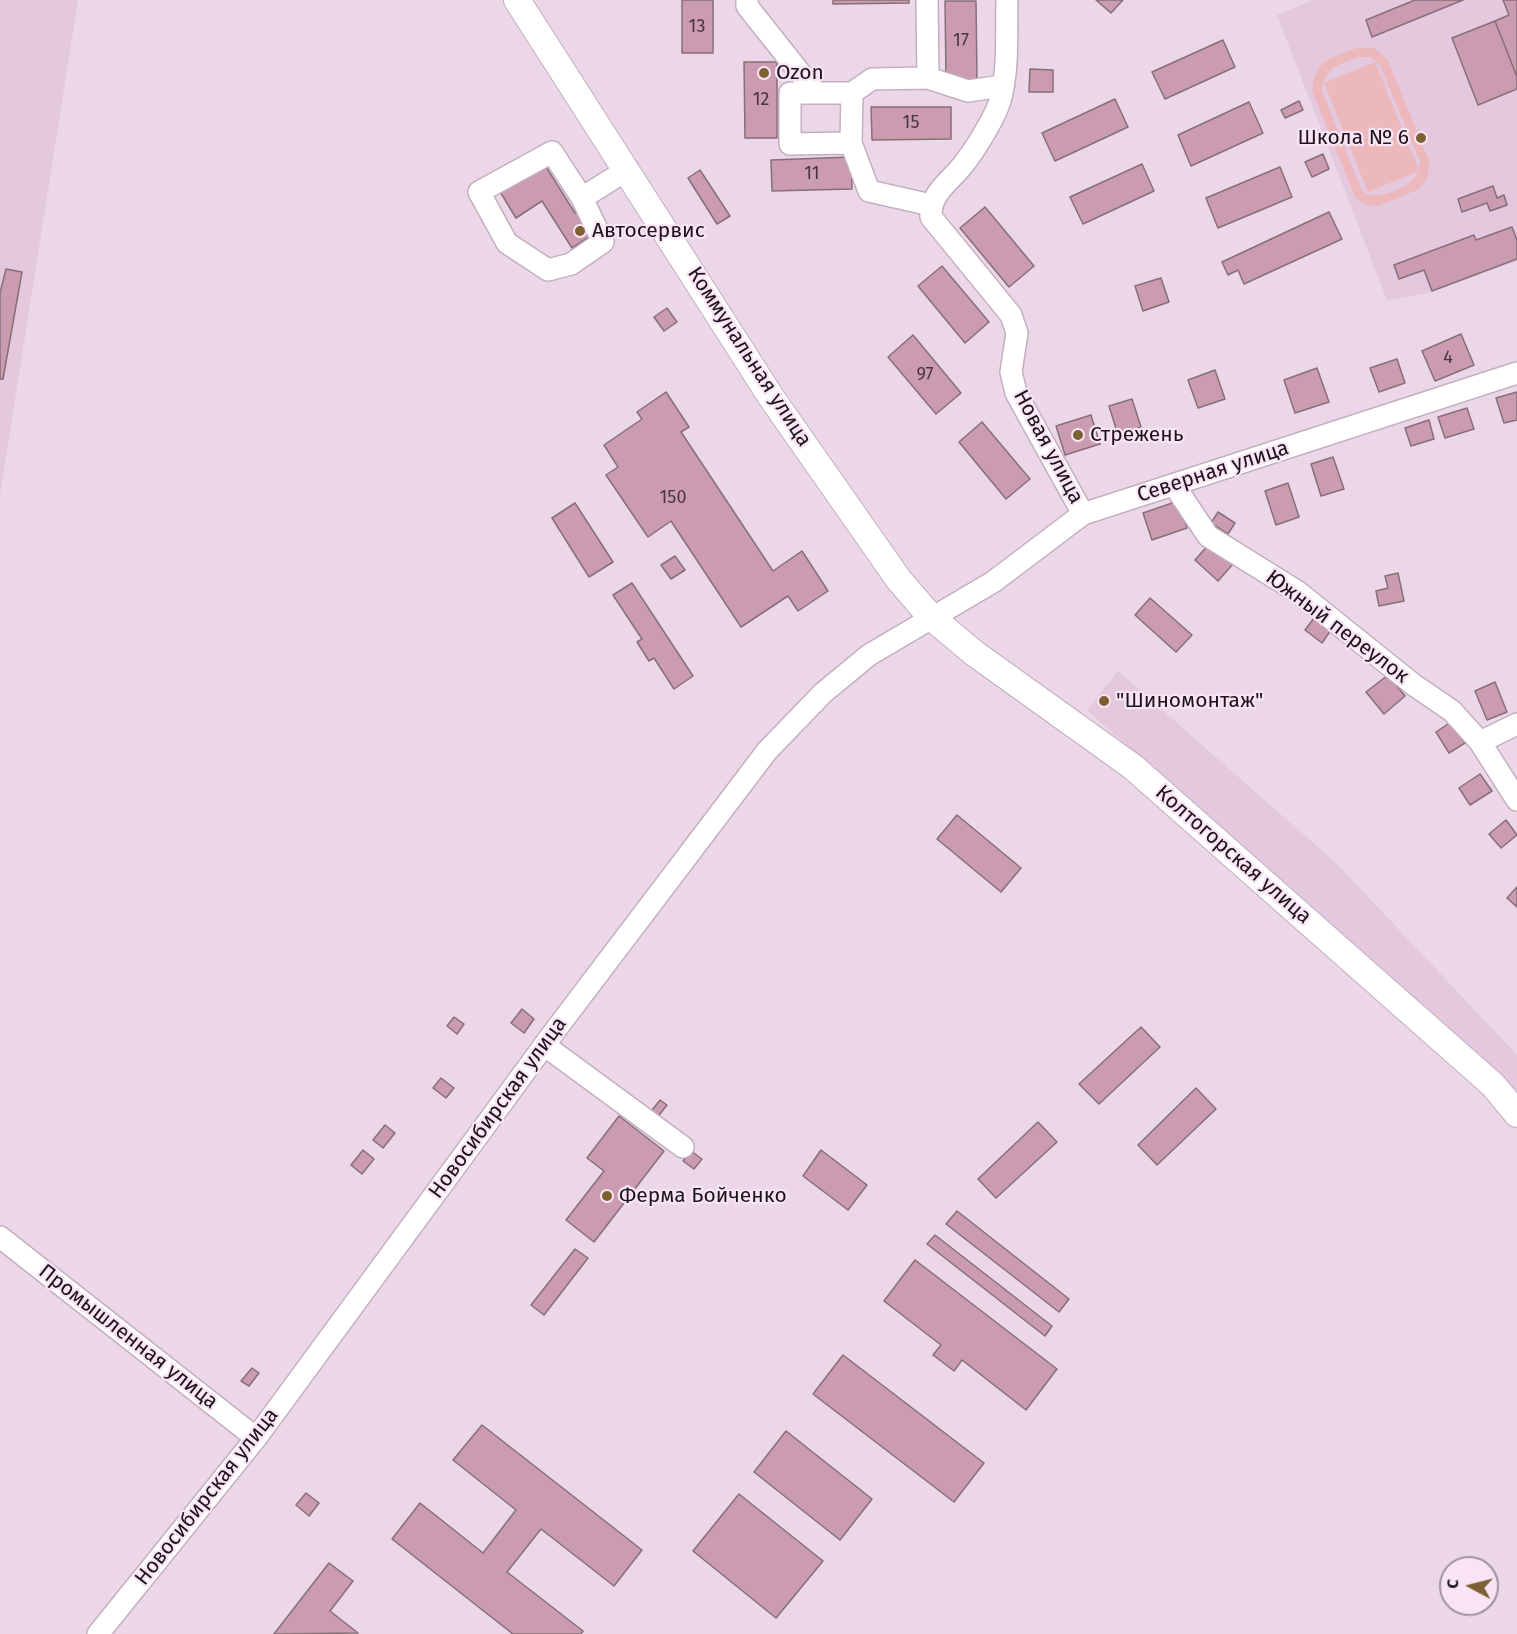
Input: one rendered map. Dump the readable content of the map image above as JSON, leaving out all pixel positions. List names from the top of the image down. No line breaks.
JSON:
{"streets":{"main road":["Коммунальная улица","Колтогорская улица"],"street":["Новая улица","Северная улица","Южный переулок","Новосибирская улица","Промышленная улица"]},"crossings":[["Коммунальная улица","Северная улица"],["Коммунальная улица","Колтогорская улица"],["Коммунальная улица","Новосибирская улица"],["Новая улица","Северная улица"],["Северная улица","Южный переулок"],["Северная улица","Колтогорская улица"],["Северная улица","Новосибирская улица"],["Колтогорская улица","Новосибирская улица"],["Новосибирская улица","Промышленная улица"]],"places":["Ozon","Школа № 6","Автосервис","Стрежень","\"Шиномонтаж\"","Ферма Бойченко"],"house_numbers":["13","17","12","15","11","4","97","150"],"north":"left"}
